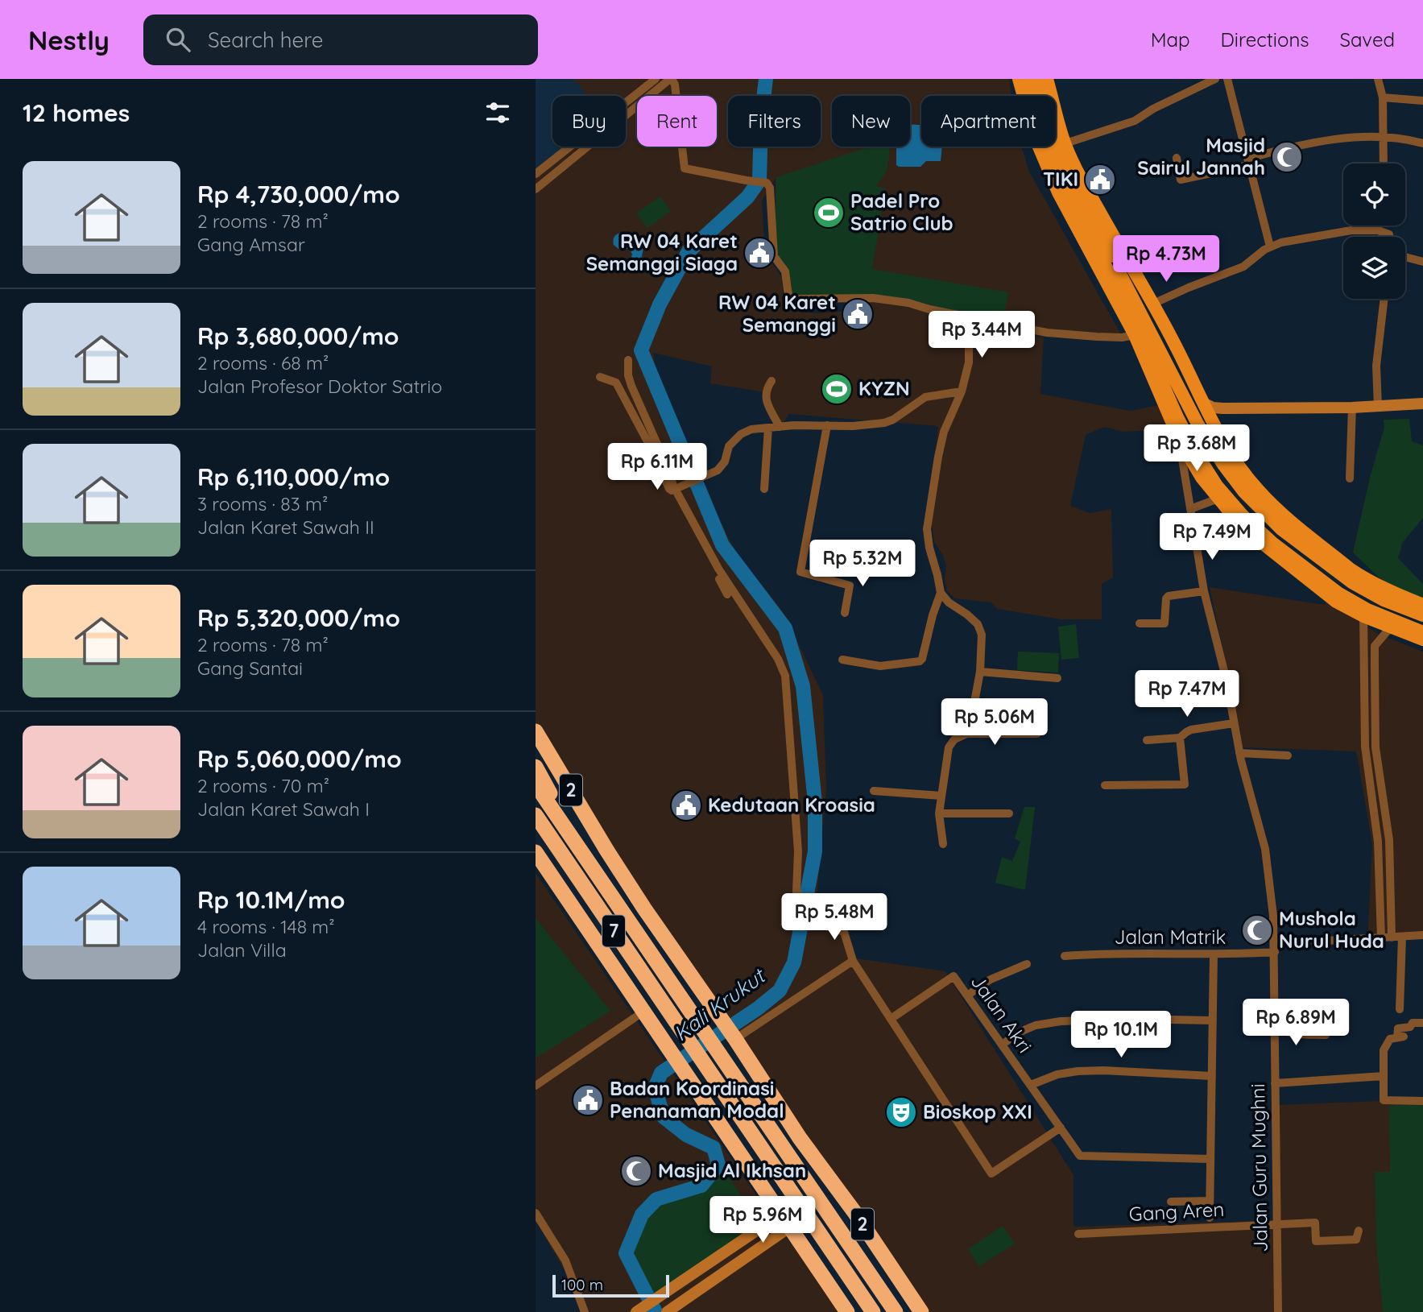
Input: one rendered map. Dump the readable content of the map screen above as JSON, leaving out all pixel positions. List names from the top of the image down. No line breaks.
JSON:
{"streets":{"highway":["2","7"],"street":["Jalan Matrik","Jalan Akri","Jalan Guru Mughni","Gang Aren"]},"crossings":[["Jalan Matrik","Jalan Guru Mughni"],["Jalan Guru Mughni","Gang Aren"]],"water":["Kali Krukut"],"places":{"mosque":["Masjid Sairul Jannah","Mushola Nurul Huda","Masjid Al Ikhsan"],"public building":["TIKI","RW 04 Karet Semanggi Siaga","RW 04 Karet Semanggi","Kedutaan Kroasia","Badan Koordinasi Penanaman Modal"],"sports":["Padel Pro Satrio Club","KYZN"],"theatre":["Bioskop XXI"]},"scale_bar":"100 m","page":{"header":"Nestly","search":"Search here","nav":["Map","Directions","Saved"],"heading":"12 homes","chip":["Buy","Rent","Filters","New","Apartment"],"list":[{"name":"Rp 4,730,000/mo","note":"2 rooms · 78 m² · Gang Amsar"},{"name":"Rp 3,680,000/mo","note":"2 rooms · 68 m² · Jalan Profesor Doktor Satrio"},{"name":"Rp 6,110,000/mo","note":"3 rooms · 83 m² · Jalan Karet Sawah II"},{"name":"Rp 5,320,000/mo","note":"2 rooms · 78 m² · Gang Santai"},{"name":"Rp 5,060,000/mo","note":"2 rooms · 70 m² · Jalan Karet Sawah I"},{"name":"Rp 10.1M/mo","note":"4 rooms · 148 m² · Jalan Villa"}],"price":["Rp 4.73M","Rp 3.44M","Rp 3.68M","Rp 6.11M","Rp 7.49M","Rp 5.32M","Rp 7.47M","Rp 5.06M","Rp 5.48M","Rp 6.89M","Rp 10.1M","Rp 5.96M"],"scale":"100 m"}}
